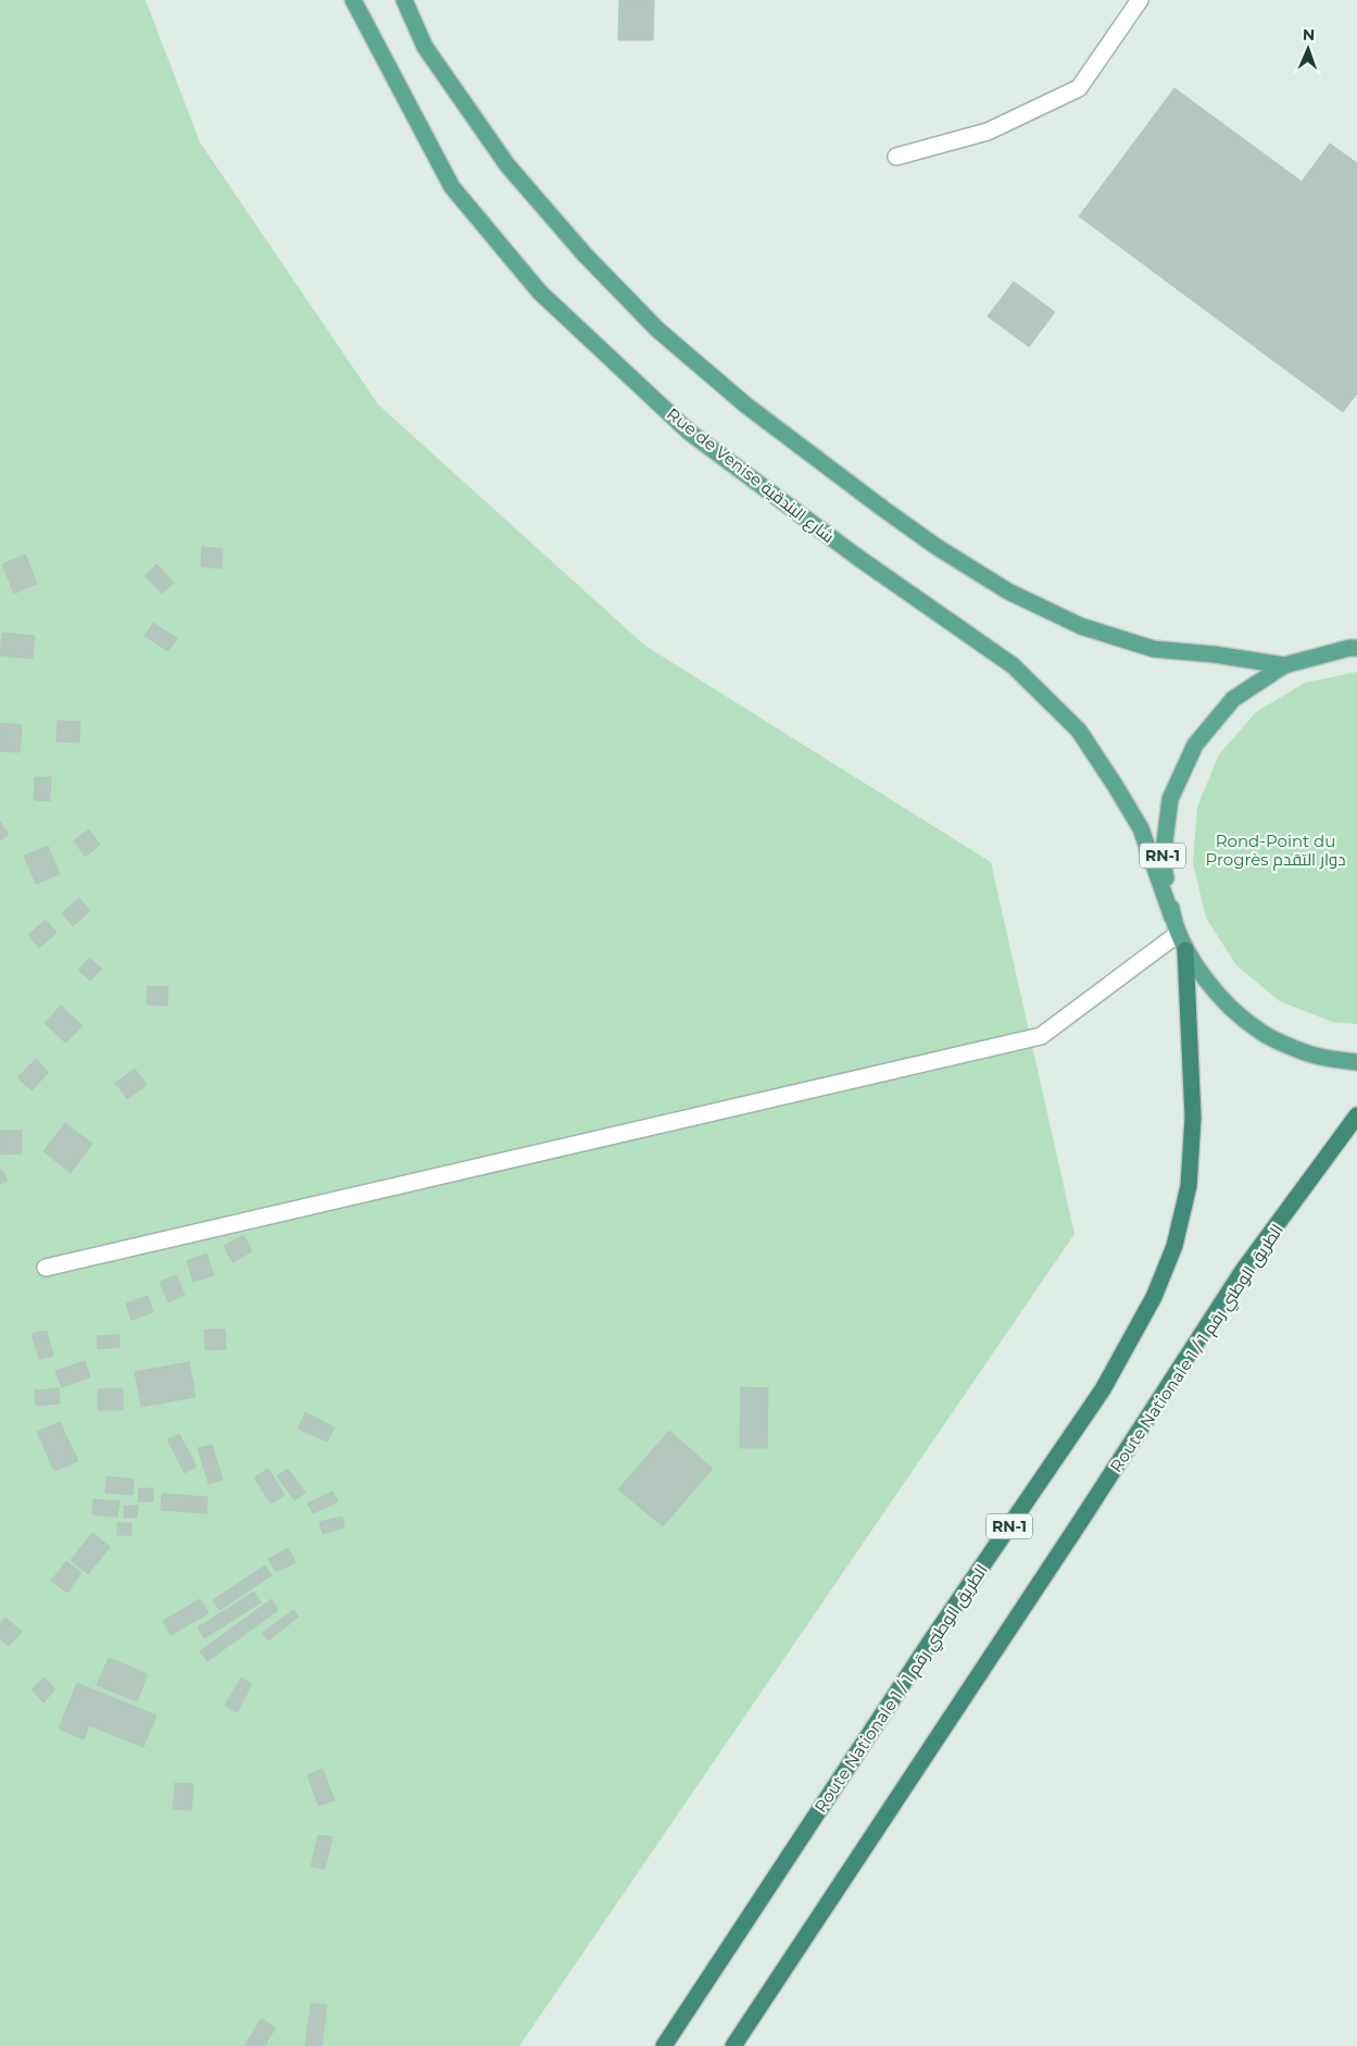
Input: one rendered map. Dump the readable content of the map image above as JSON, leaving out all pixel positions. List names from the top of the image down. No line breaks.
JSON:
{"streets":{"highway":["RN-1","Route Nationale 1 / الطريق الوطني رقم 1"],"main road":["Rue de Venise شارع البندقية"]},"crossings":[["Rue de Venise شارع البندقية","RN-1"],["RN-1","Route Nationale 1 / الطريق الوطني رقم 1"]],"parks":["Rond-Point du Progrès دوار التقدم"],"north":"top"}
